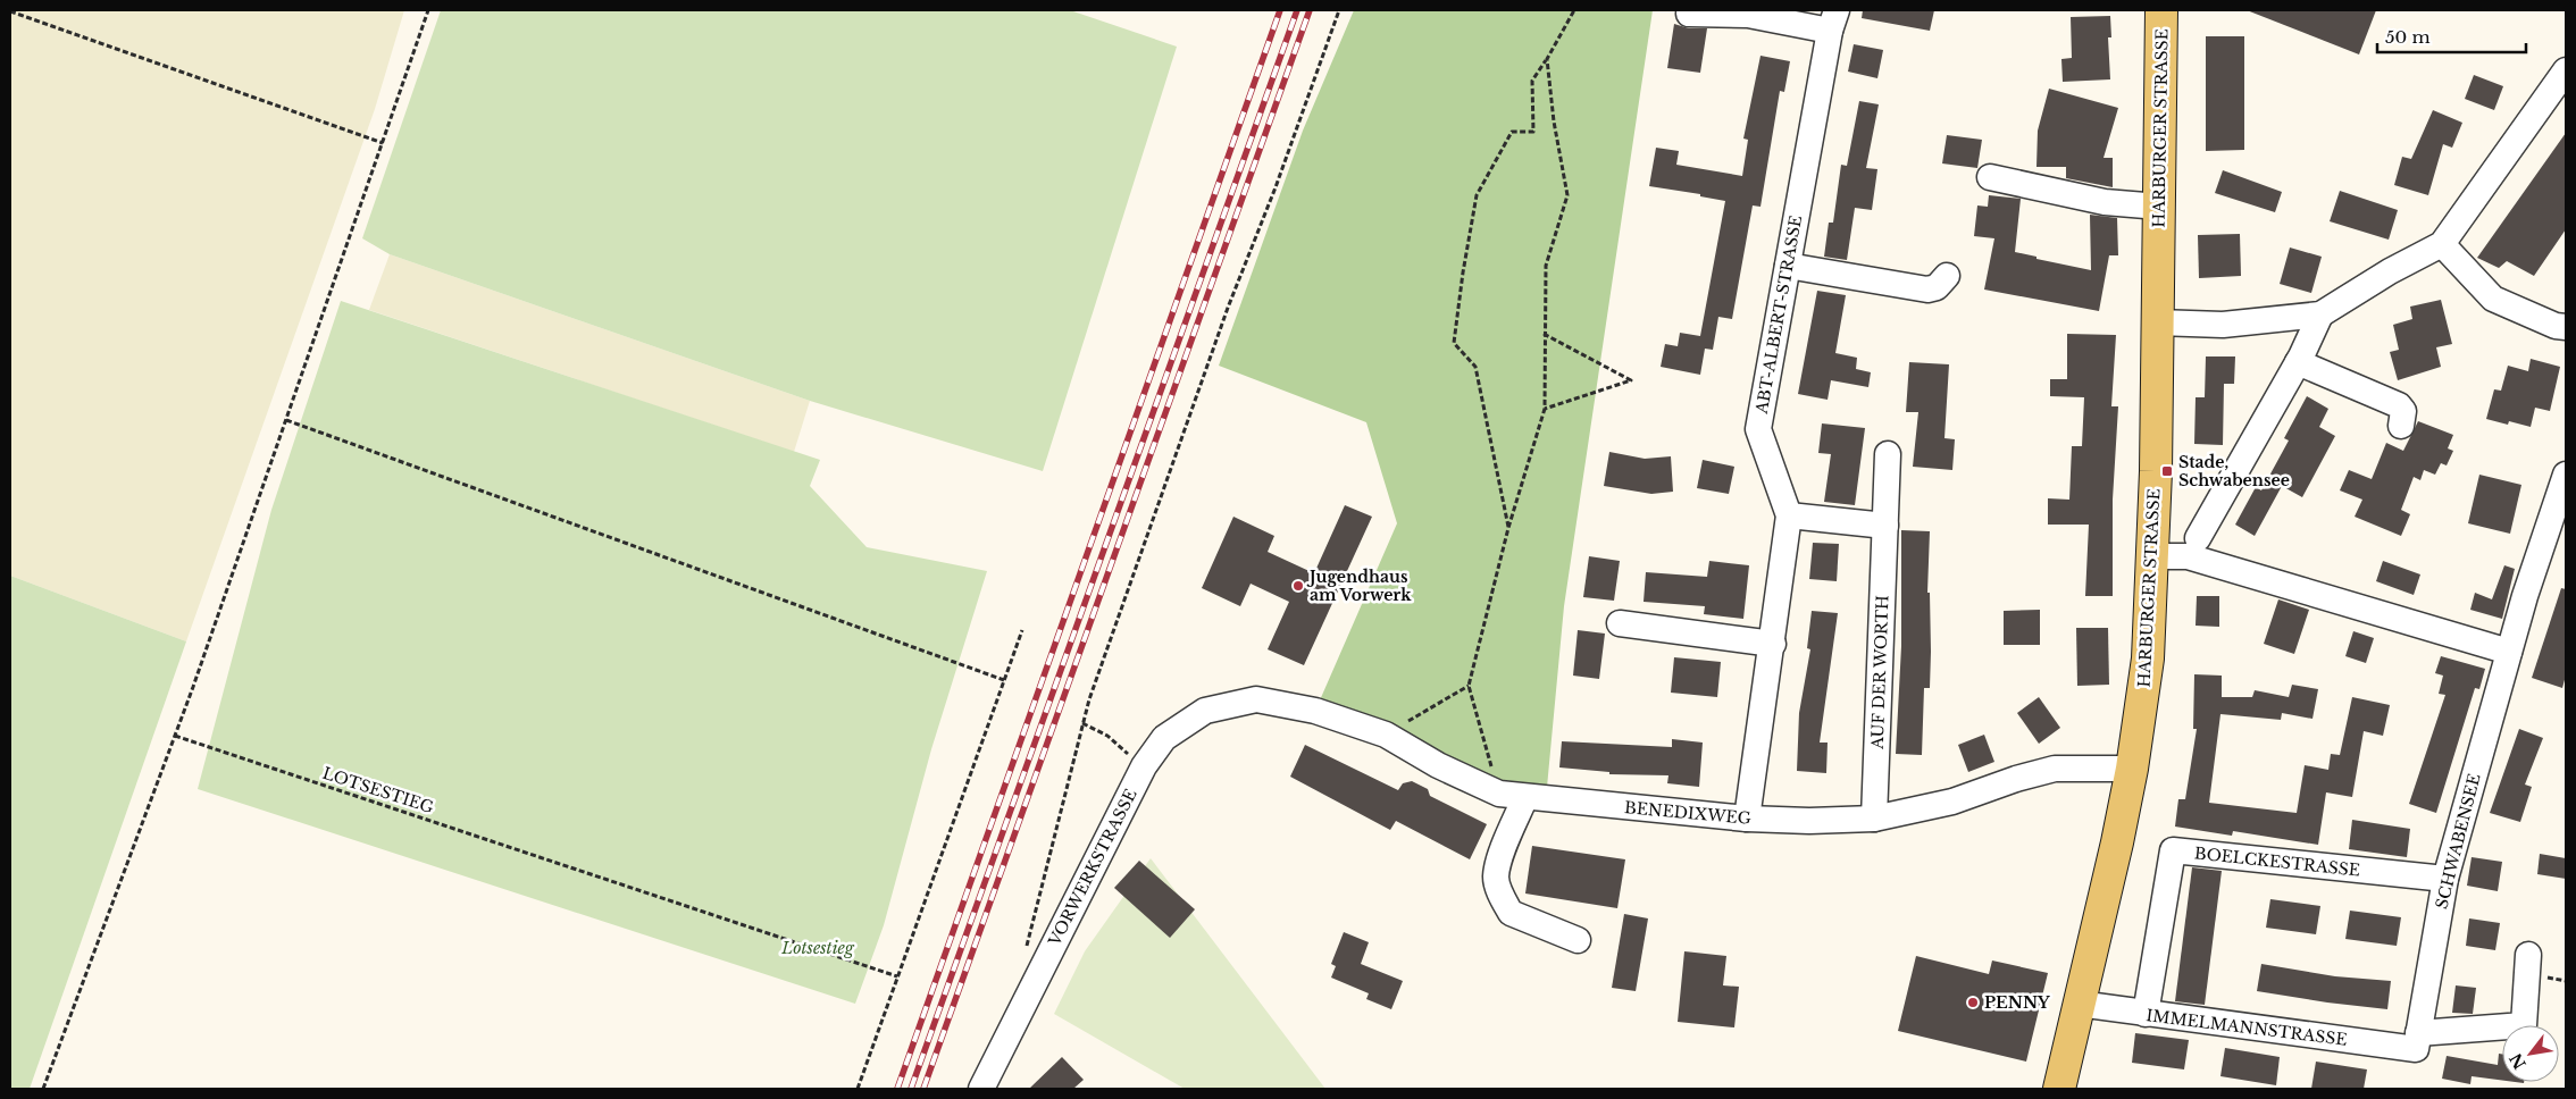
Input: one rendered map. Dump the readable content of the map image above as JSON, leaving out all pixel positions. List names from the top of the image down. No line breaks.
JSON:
{"streets":{"main road":["HARBURGER STRASSE"],"street":["ABT-ALBERT-STRASSE","AUF DER WORTH","BENEDIXWEG","SCHWABENSEE","BOELCKESTRASSE","VORWERKSTRASSE","IMMELMANNSTRASSE"],"path":["LOTSESTIEG"]},"crossings":[["HARBURGER STRASSE","BENEDIXWEG"],["HARBURGER STRASSE","IMMELMANNSTRASSE"],["ABT-ALBERT-STRASSE","BENEDIXWEG"],["AUF DER WORTH","BENEDIXWEG"],["BENEDIXWEG","VORWERKSTRASSE"],["SCHWABENSEE","BOELCKESTRASSE"],["SCHWABENSEE","IMMELMANNSTRASSE"],["BOELCKESTRASSE","IMMELMANNSTRASSE"]],"parks":["Lotsestieg"],"places":{"transit":["Stade, Schwabensee"],"other":["Jugendhaus am Vorwerk","PENNY"]},"scale_bar":"50 m","north":"bottom left"}
